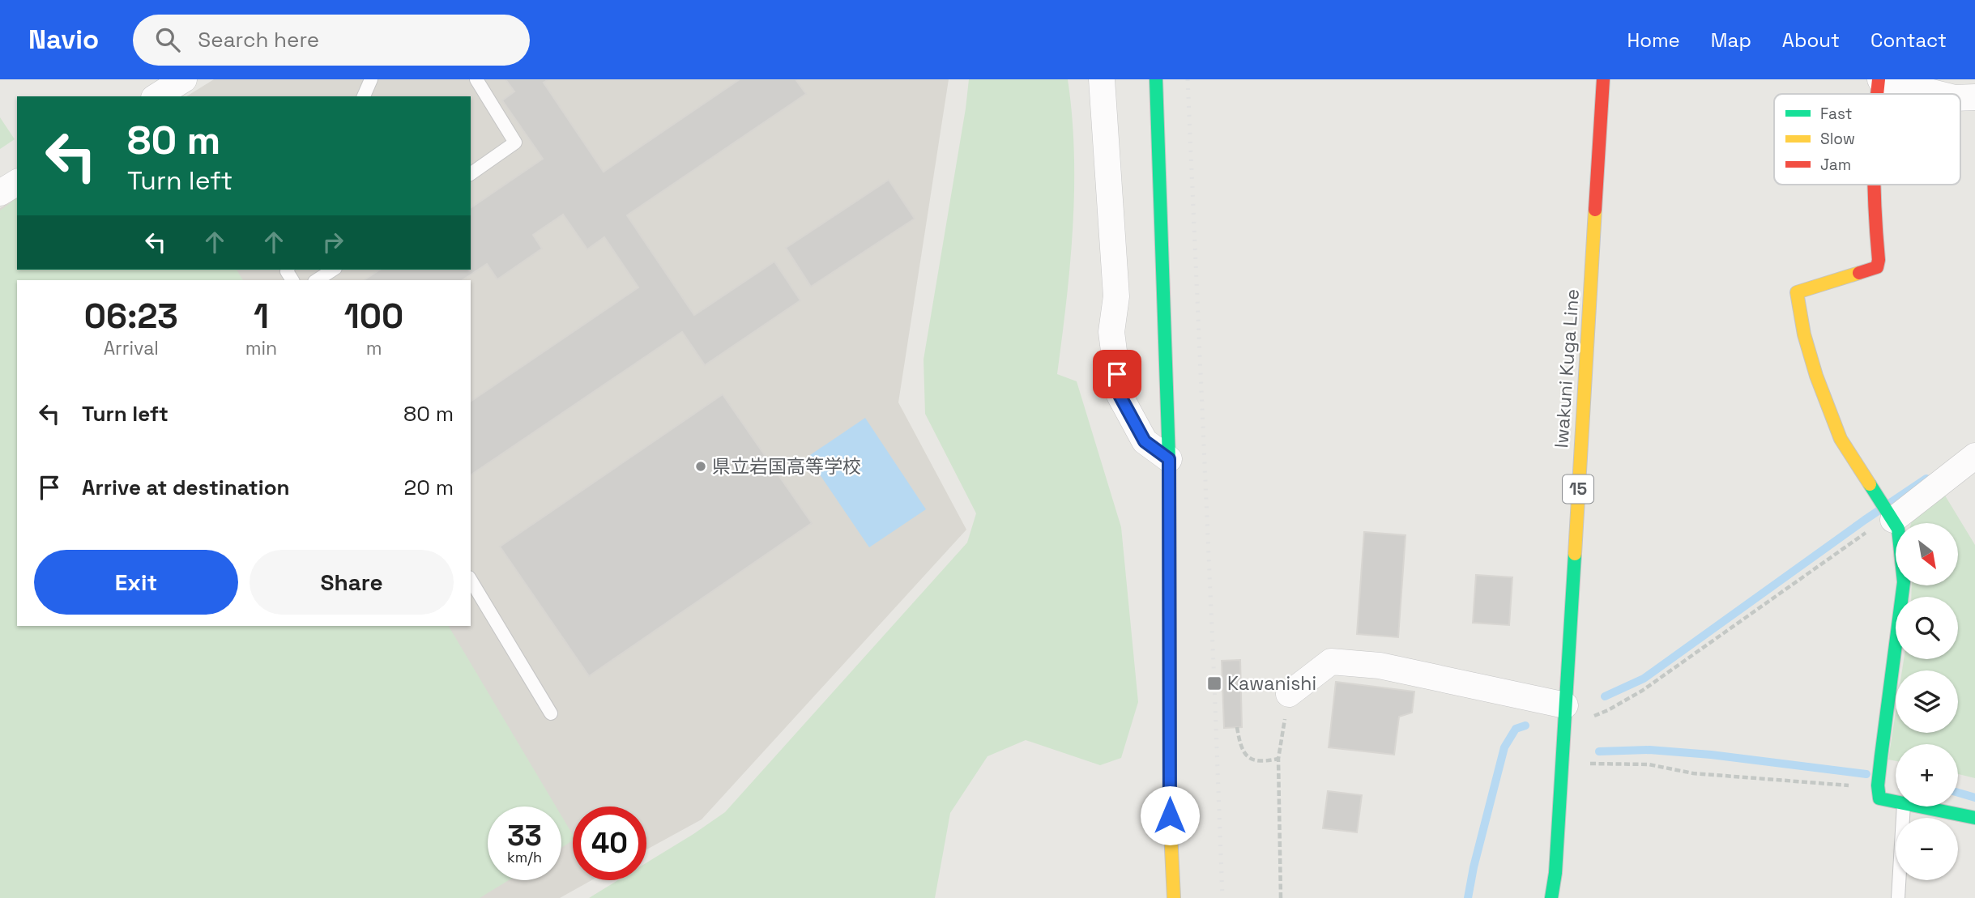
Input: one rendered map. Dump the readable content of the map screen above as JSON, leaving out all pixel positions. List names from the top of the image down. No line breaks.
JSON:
{"streets":{"street":["Iwakuni Kuga Line","15"]},"places":{"other":["県立岩国高等学校"],"transit":["Kawanishi"]},"legend":["Fast","Slow","Jam"],"north":"bottom right","page":{"header":"Navio","search":"Search here","nav":["Home","Map","About","Contact"],"turn":["80 m","Turn left"],"eta":["06:23","Arrival","1","min","100","m"],"list":[{"name":"Turn left","value":"80 m"},{"name":"Arrive at destination","value":"20 m"}],"map_buttons":["+","−"],"buttons":["Exit","Share"],"speed":"33 km/h","limit":"40"}}
